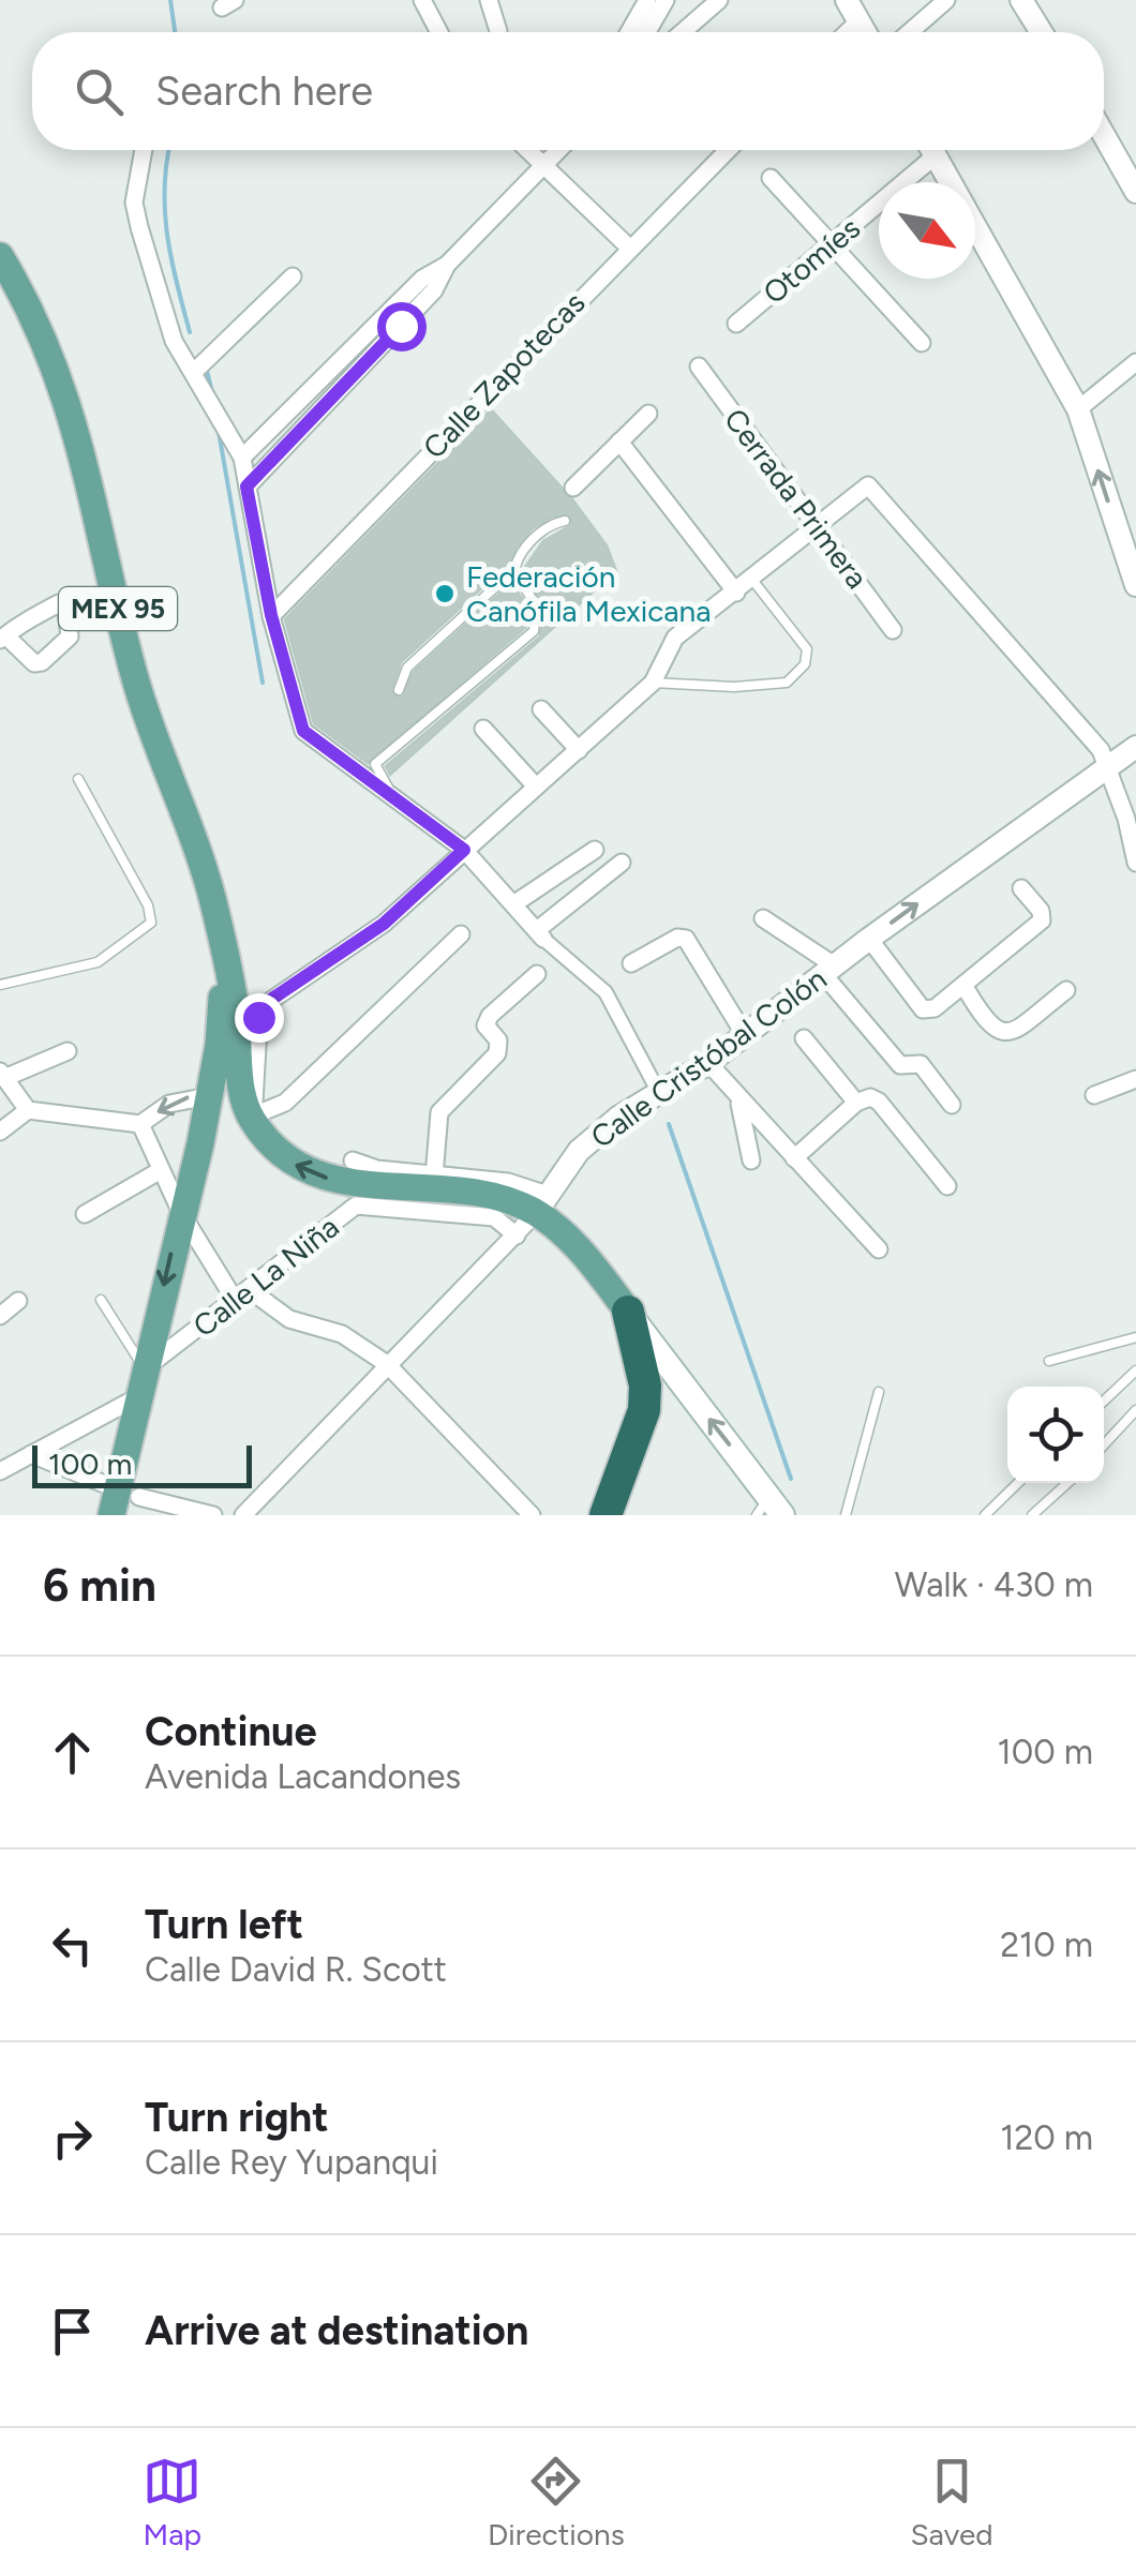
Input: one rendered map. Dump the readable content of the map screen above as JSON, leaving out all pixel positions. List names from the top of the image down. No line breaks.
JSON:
{"streets":{"main road":["MEX 95"],"street":["Otomíes","Calle Zapotecas","Cerrada Primera","Calle Cristóbal Colón","Calle La Niña"]},"crossings":[["MEX 95","Calle La Niña"],["Calle Cristóbal Colón","Calle La Niña"]],"places":["Federación Canófila Mexicana"],"scale_bar":"100 m","north":"bottom right","page":{"search":"Search here","scale":"100 m","heading":["6 min","Walk · 430 m"],"list":[["Continue","Avenida Lacandones","100 m"],["Turn left","Calle David R. Scott","210 m"],["Turn right","Calle Rey Yupanqui","120 m"],"Arrive at destination"],"nav":["Map","Directions","Saved"]}}
